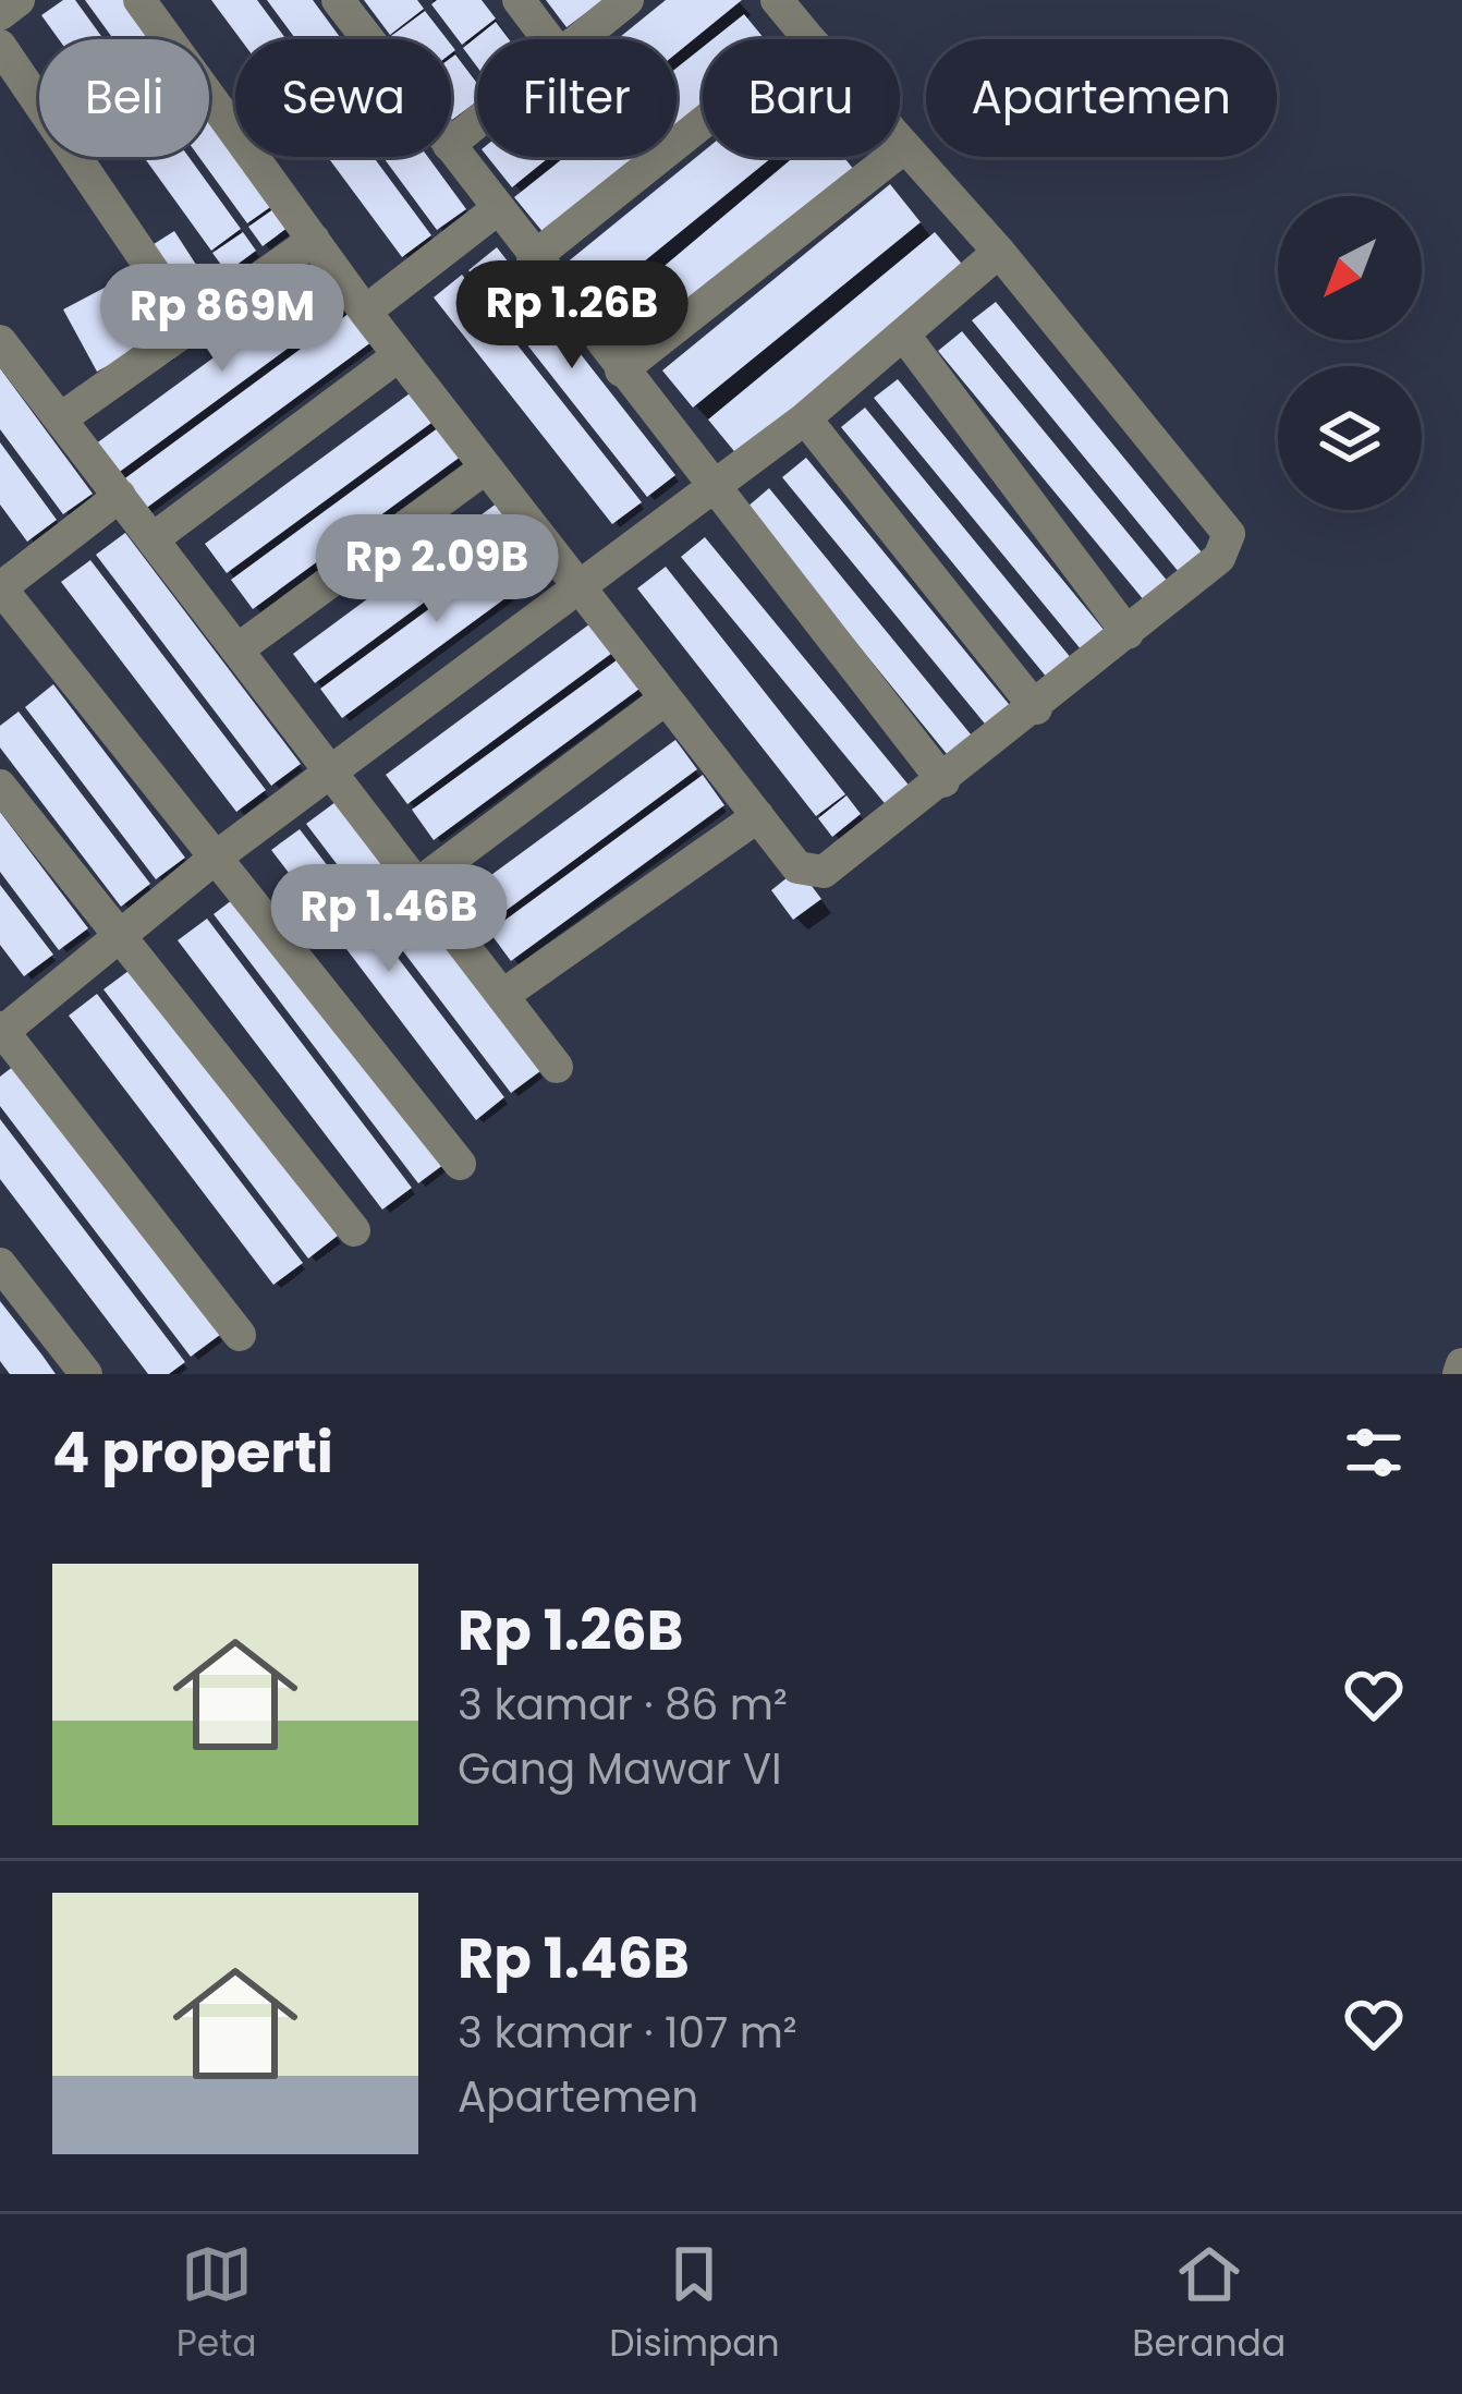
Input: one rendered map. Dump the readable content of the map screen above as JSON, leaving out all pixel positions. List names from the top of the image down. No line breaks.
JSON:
{"north":"bottom left","page":{"chip":["Beli","Sewa","Filter","Baru","Apartemen"],"price":["Rp 1.26B","Rp 869M","Rp 2.09B","Rp 1.46B"],"heading":"4 properti","list":[{"name":"Rp 1.26B","note":"3 kamar · 86 m² · Gang Mawar VI"},{"name":"Rp 1.46B","note":"3 kamar · 107 m² · Apartemen"}],"tabs":["Peta","Disimpan","Beranda"]}}
